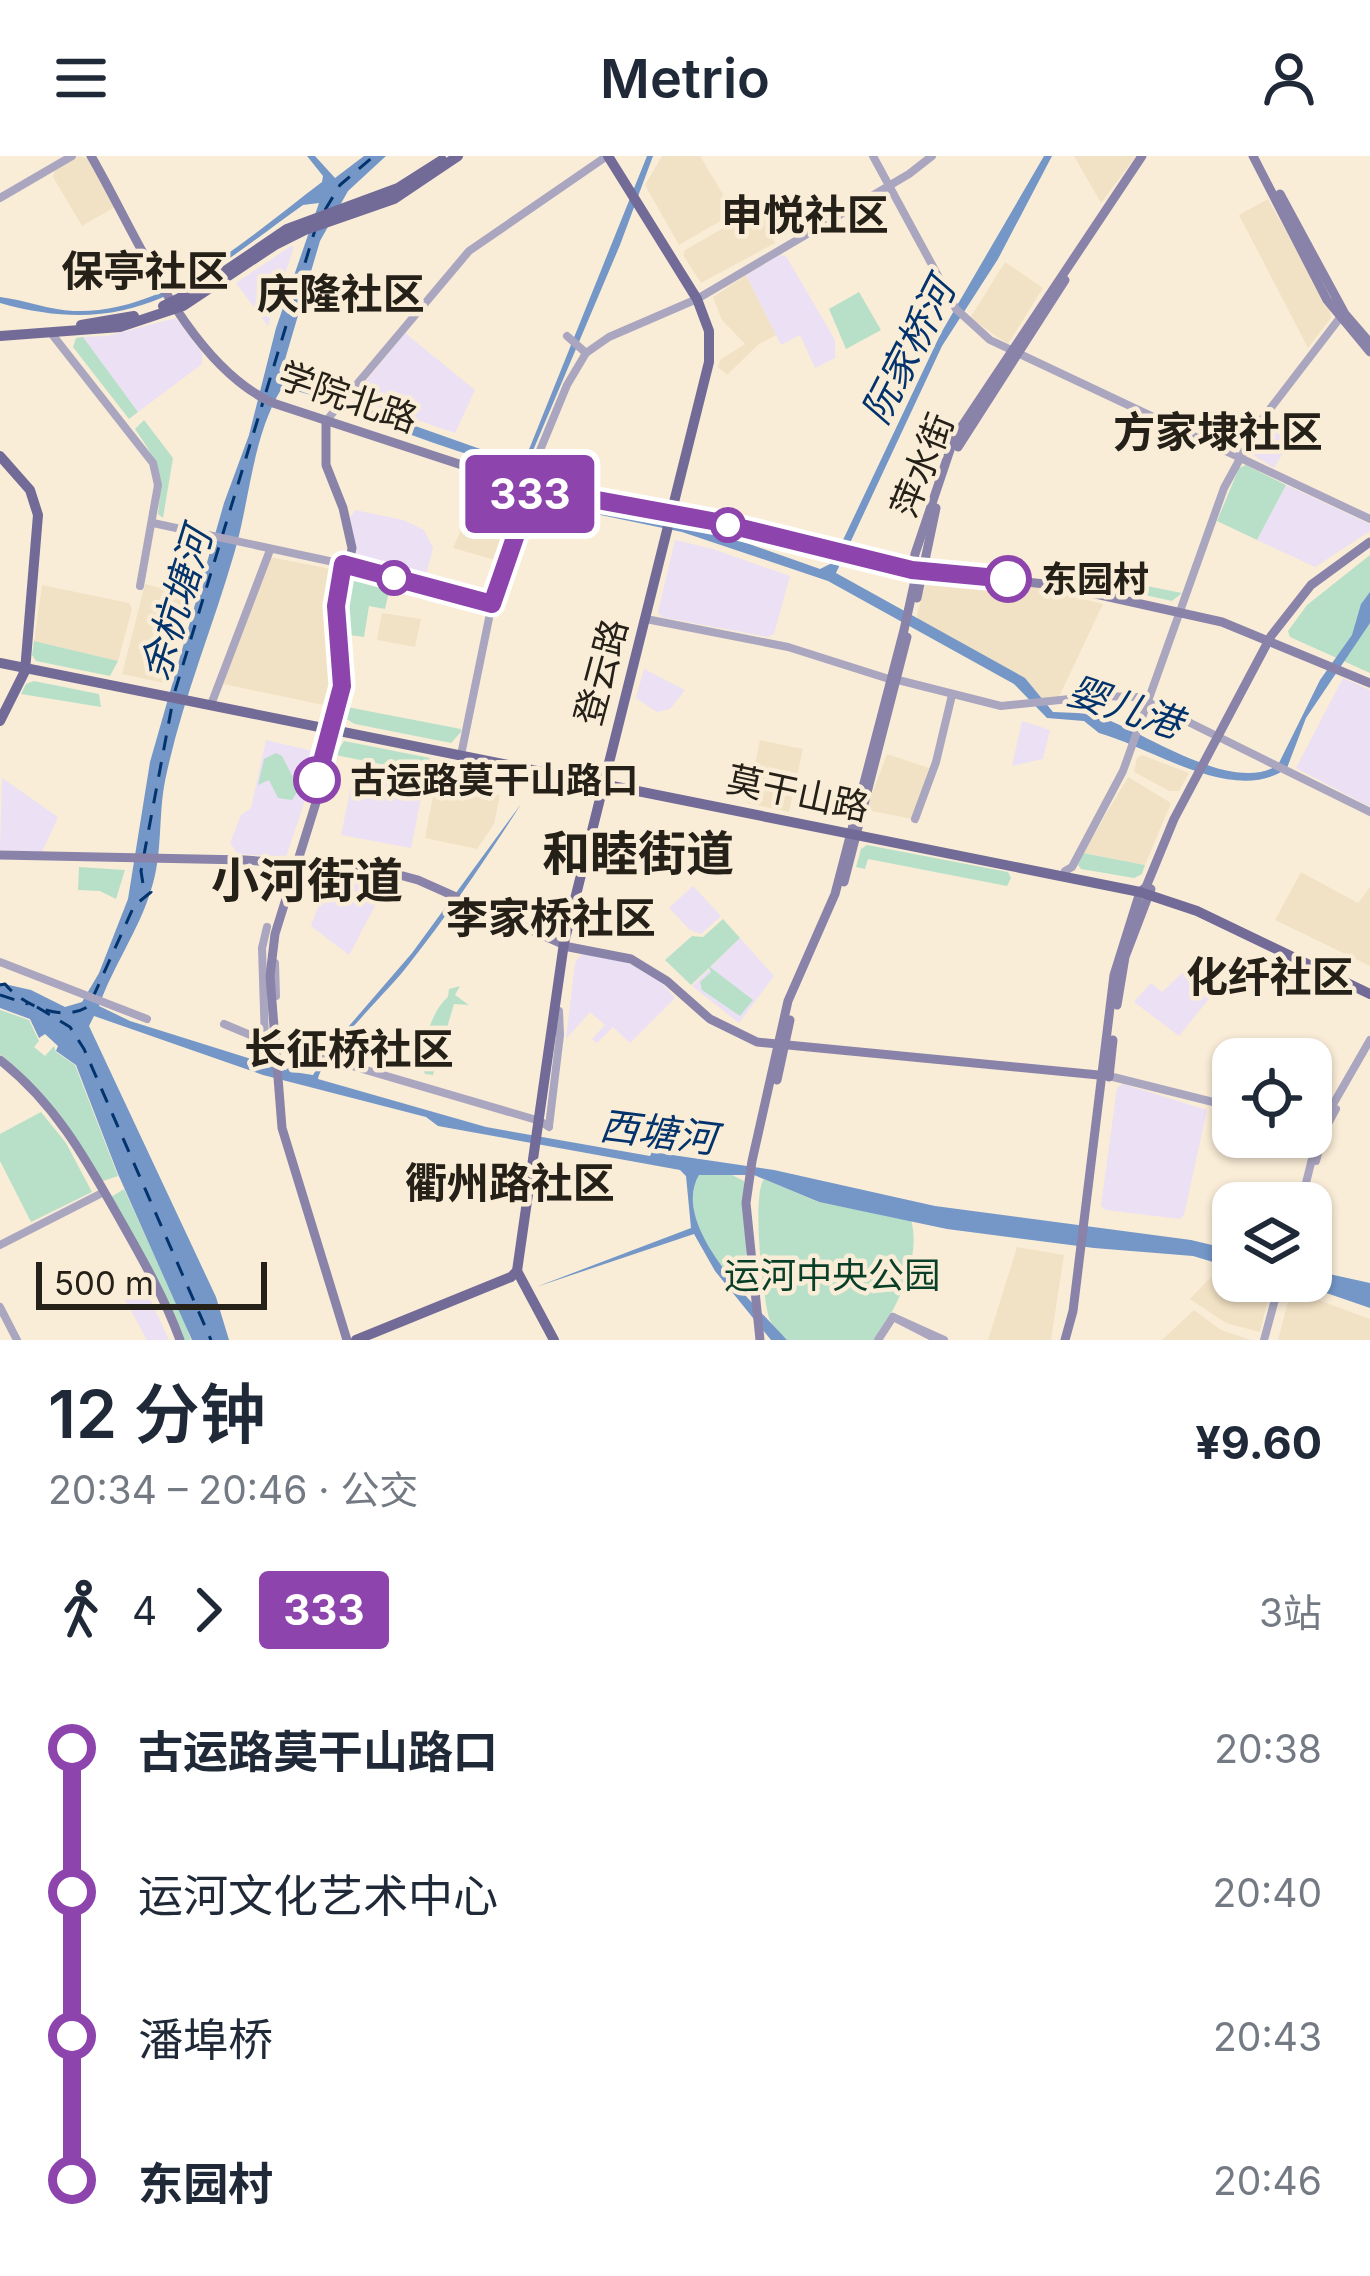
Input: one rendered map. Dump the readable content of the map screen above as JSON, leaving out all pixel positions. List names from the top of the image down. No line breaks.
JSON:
{"streets":{"main road":["学院北路","萍水街","登云路","莫干山路"]},"crossings":[["学院北路","萍水街"],["学院北路","登云路"],["萍水街","莫干山路"],["登云路","莫干山路"]],"districts":["申悦社区","保亭社区","庆隆社区","方家埭社区","和睦街道","小河街道","李家桥社区","化纤社区","长征桥社区","衢州路社区"],"water":["阮家桥河","余杭塘河","婴儿港","西塘河"],"parks":["运河中央公园"],"places":["东园村","古运路莫干山路口"],"lines":["bus line 333"],"scale_bar":"500 m","page":{"header":"Metrio","on_map":"333","scale":"500 m","heading":["12 分钟","20:34 – 20:46 · 公交","¥9.60"],"legs":["4","333","3站"],"list":[{"name":"古运路莫干山路口","value":"20:38"},{"name":"运河文化艺术中心","value":"20:40"},{"name":"潘埠桥","value":"20:43"},{"name":"东园村","value":"20:46"}]}}
